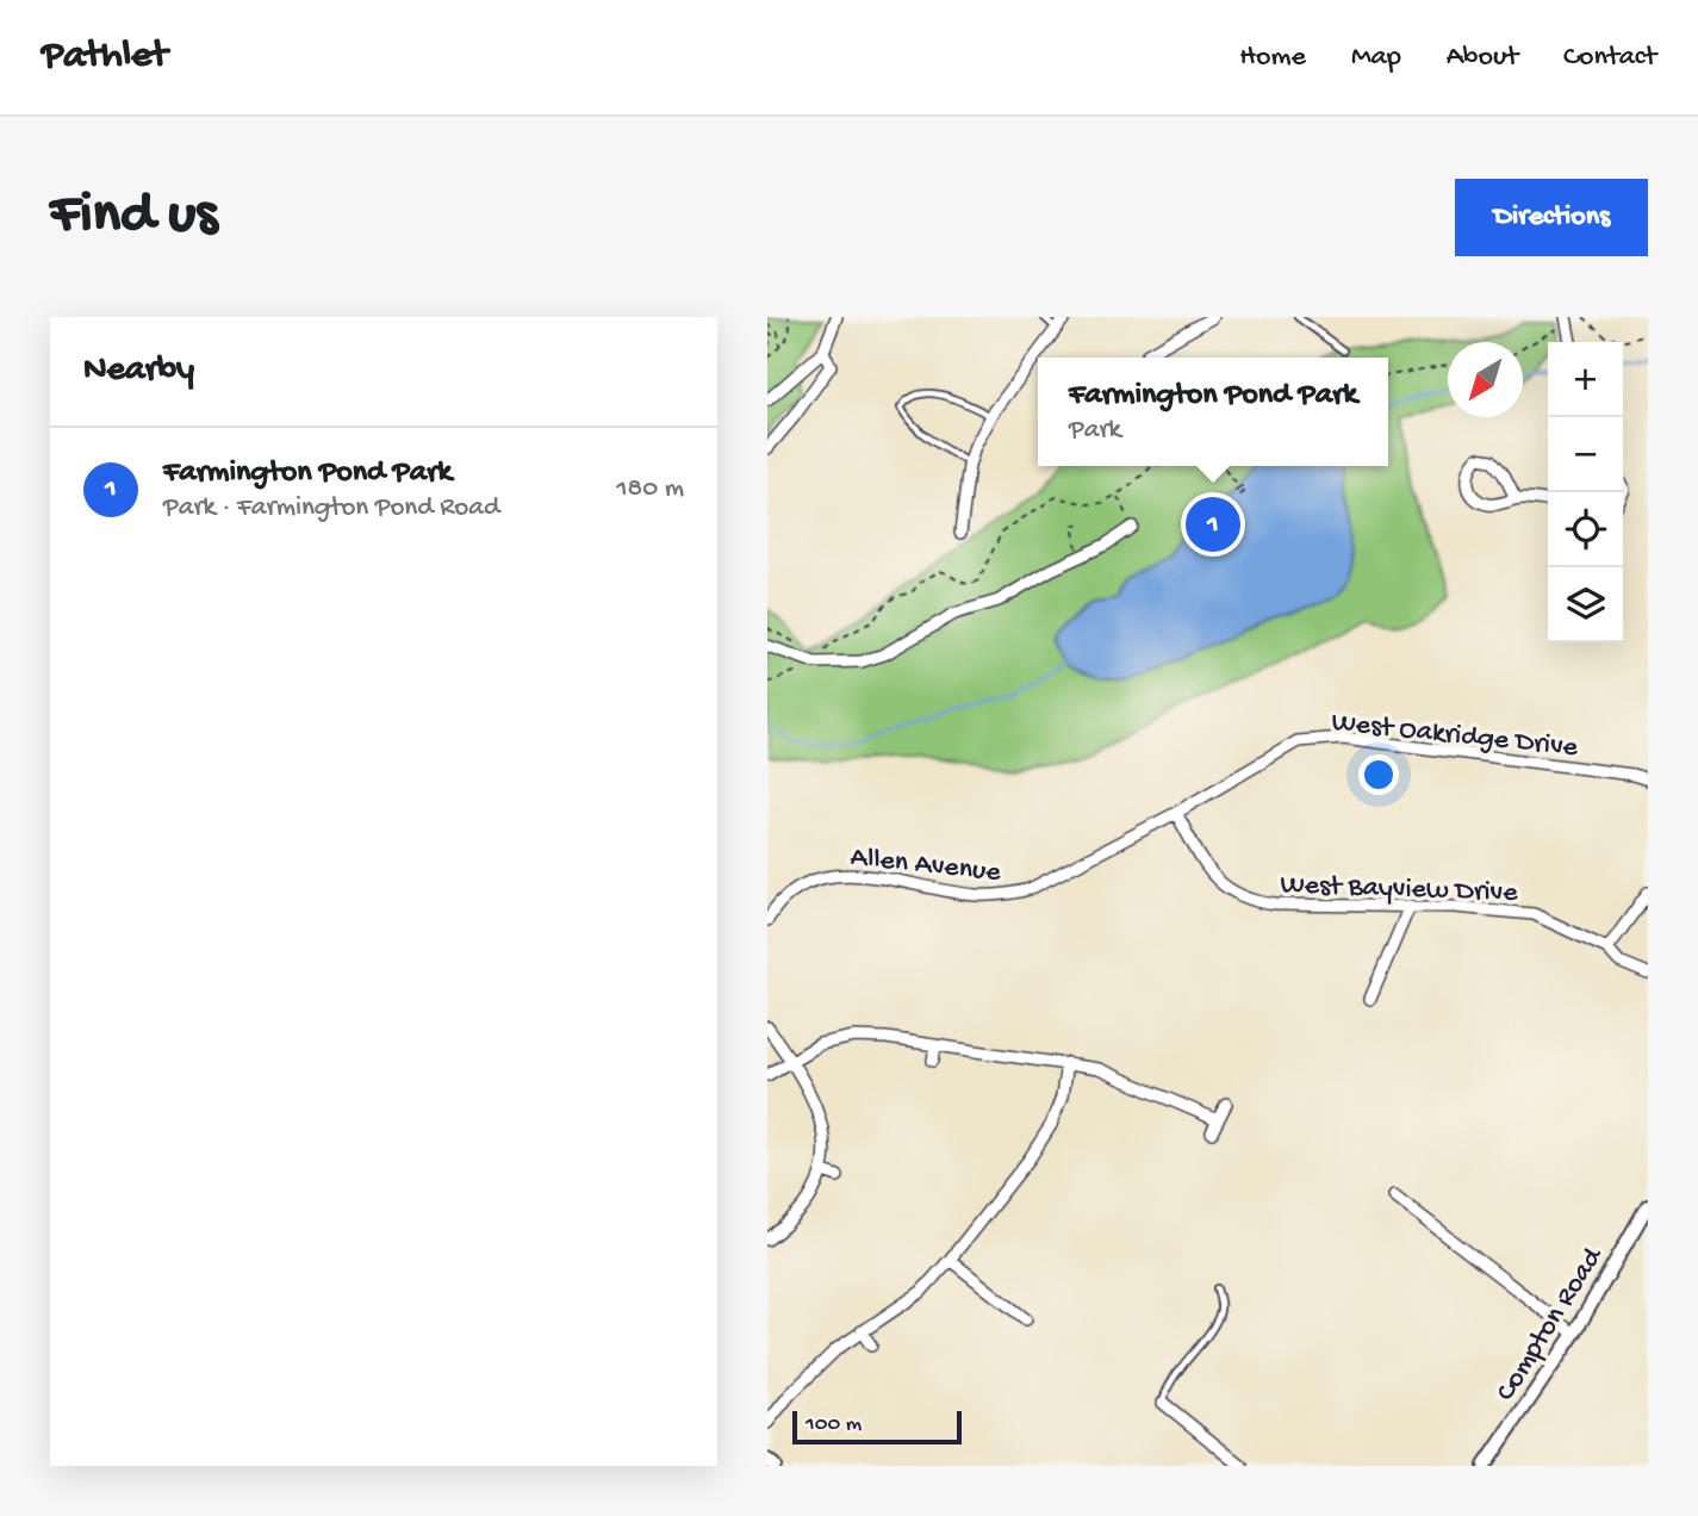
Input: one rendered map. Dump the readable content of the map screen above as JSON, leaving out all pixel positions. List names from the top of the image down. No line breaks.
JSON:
{"streets":{"street":["West Oakridge Drive","Allen Avenue","West Bayview Drive","Compton Road"]},"crossings":[["West Oakridge Drive","Allen Avenue"],["West Oakridge Drive","West Bayview Drive"],["Allen Avenue","West Bayview Drive"]],"scale_bar":"100 m","north":"bottom left","page":{"header":"Pathlet","nav":["Home","Map","About","Contact"],"buttons":"Directions","title":"Find us","heading":"Nearby","map_buttons":["+","−"],"popup":["Farmington Pond Park","Park"],"list":[{"mark":"1","name":"Farmington Pond Park","note":"Park · Farmington Pond Road","value":"180 m"}],"pins":"1","scale":"100 m"}}
